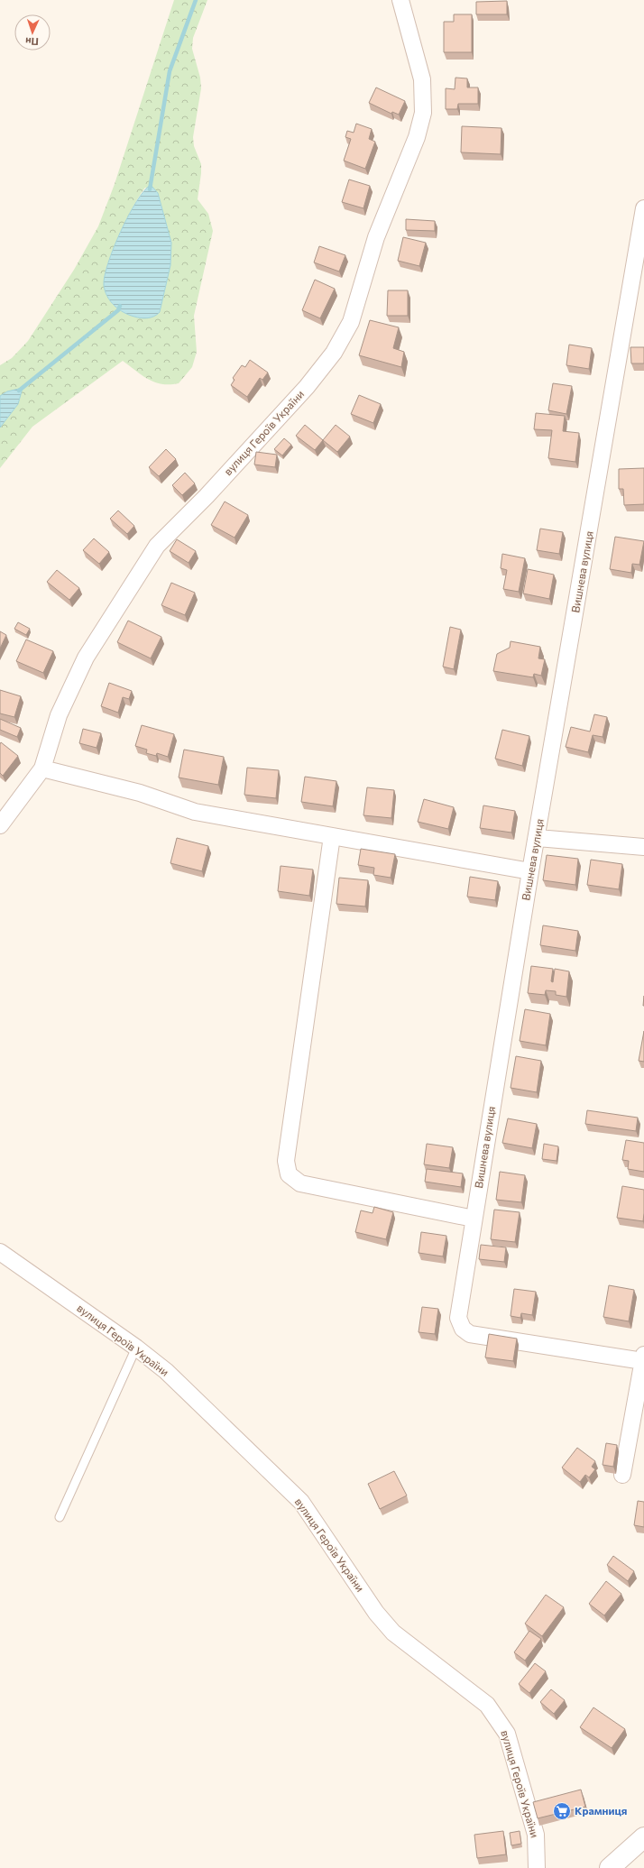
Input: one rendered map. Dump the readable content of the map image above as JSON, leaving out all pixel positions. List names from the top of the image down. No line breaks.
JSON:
{"streets":{"street":["вулиця Героїв України","Вишнева вулиця"]},"places":{"supermarket":["Крамниця"]},"north":"bottom"}
